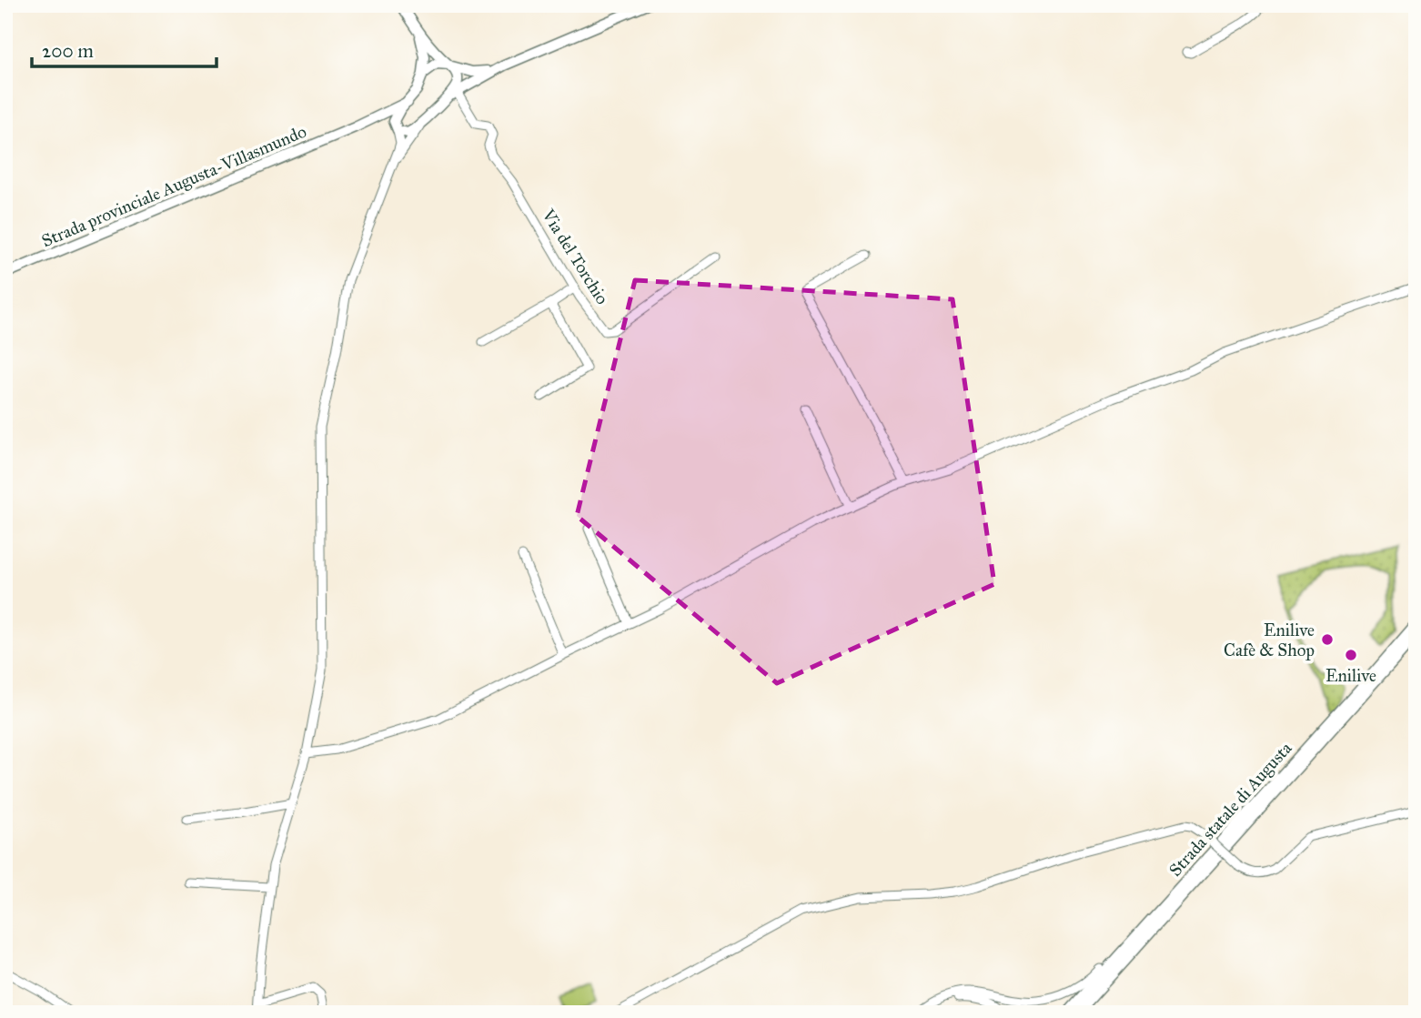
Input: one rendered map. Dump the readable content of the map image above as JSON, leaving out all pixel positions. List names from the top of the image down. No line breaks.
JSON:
{"streets":{"main road":["Strada provinciale Augusta-Villasmundo","Strada statale di Augusta"],"street":["Via del Torchio"]},"places":["Enilive Cafè & Shop","Enilive"],"scale_bar":"200 m"}
